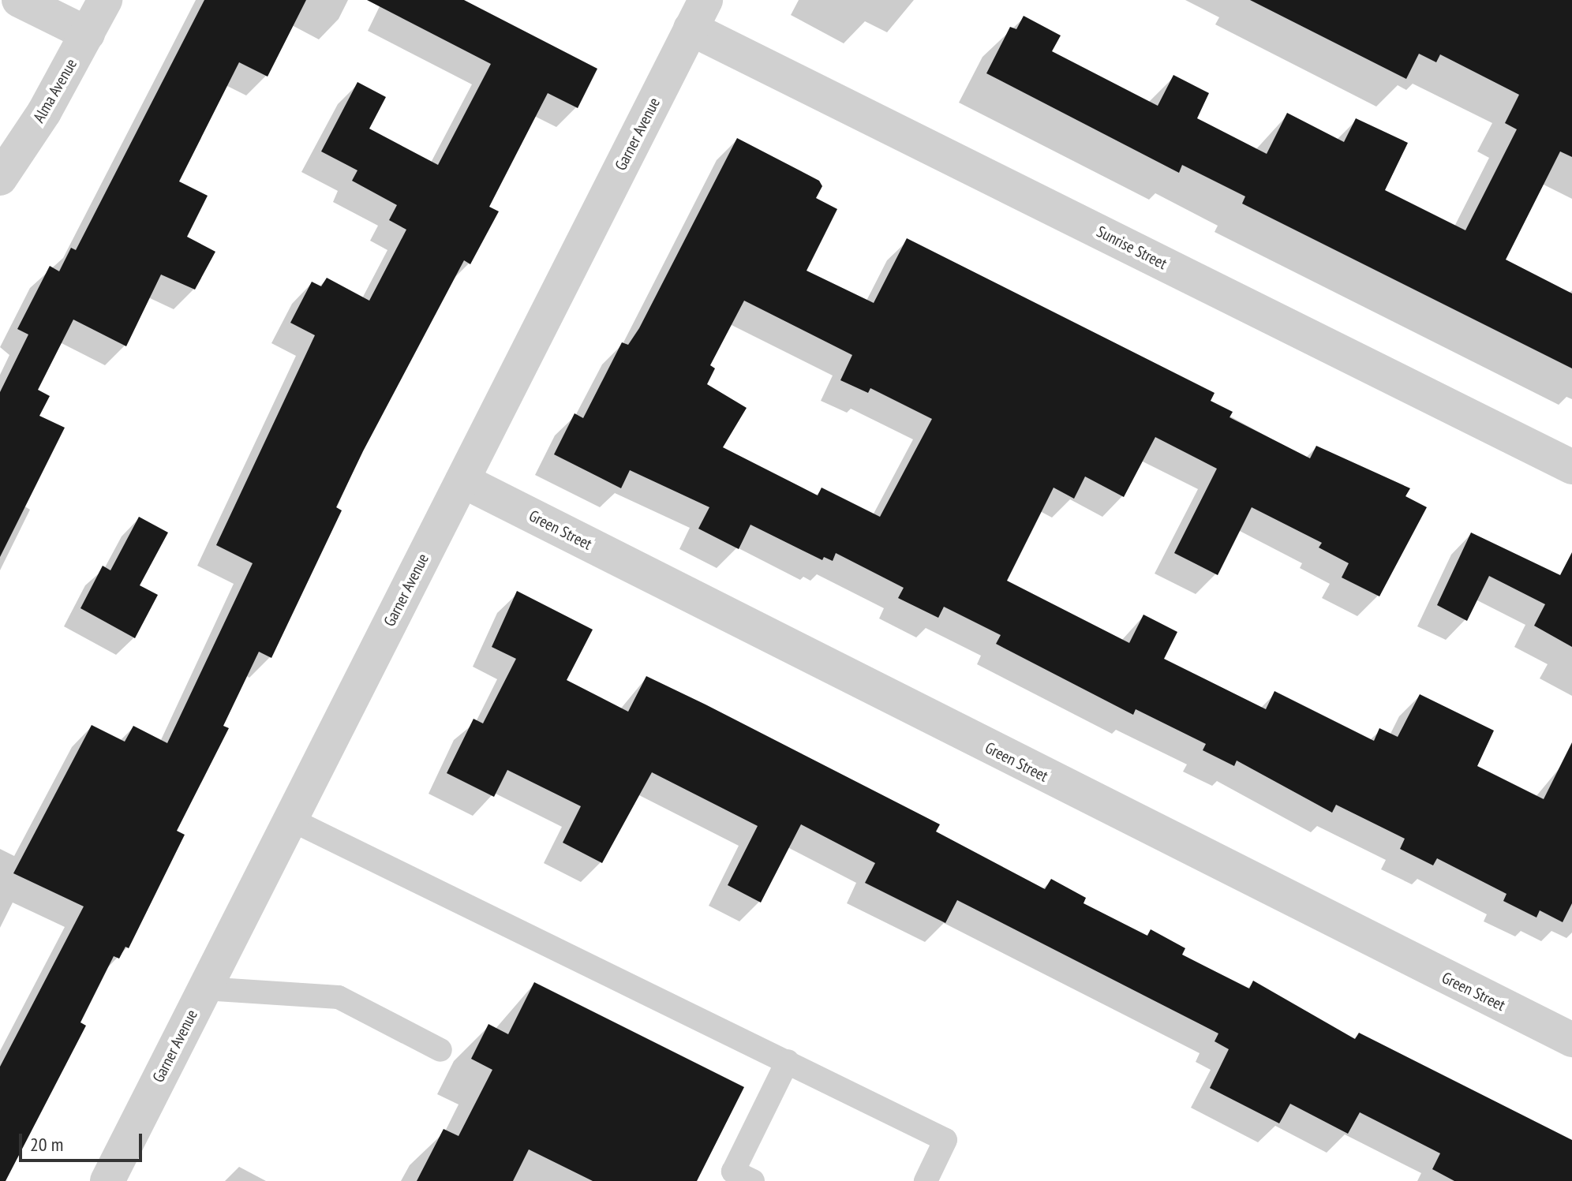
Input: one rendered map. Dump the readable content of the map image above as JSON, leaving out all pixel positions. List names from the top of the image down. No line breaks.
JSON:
{"streets":{"street":["Alma Avenue","Garner Avenue","Sunrise Street","Green Street"]},"crossings":[["Garner Avenue","Sunrise Street"],["Garner Avenue","Green Street"]],"scale_bar":"20 m"}
